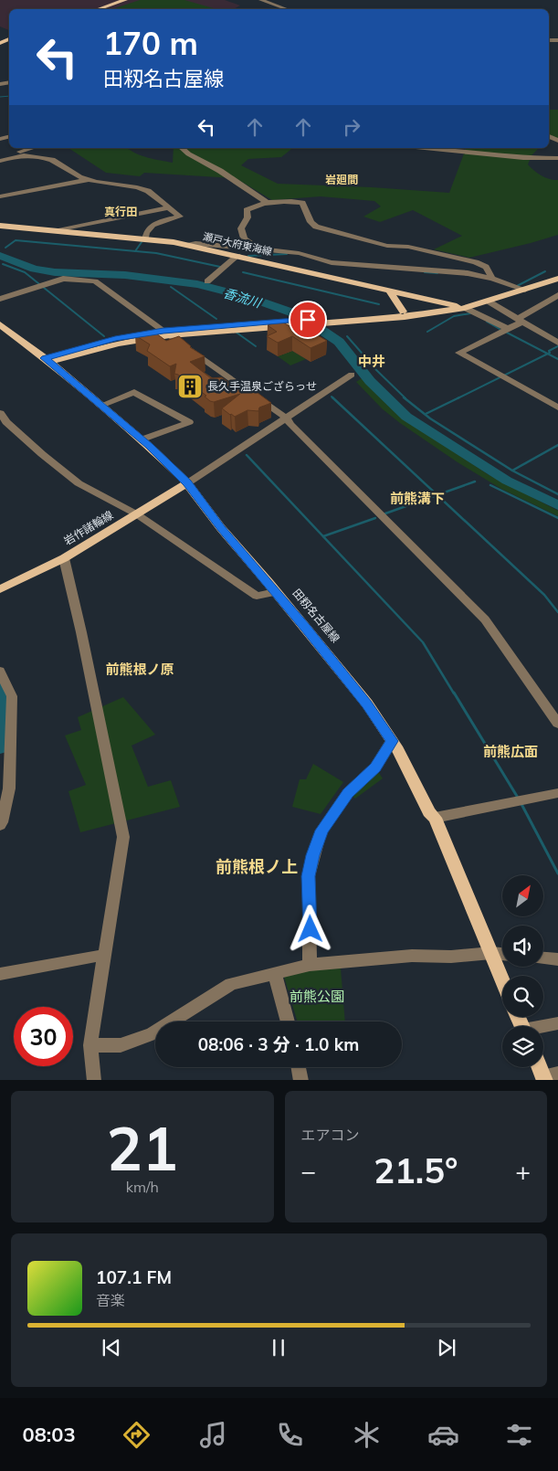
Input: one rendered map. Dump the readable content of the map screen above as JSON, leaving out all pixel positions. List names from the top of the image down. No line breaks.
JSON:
{"streets":{"main road":["瀬戸大府東海線","岩作諸輪線","田籾名古屋線"]},"crossings":[["瀬戸大府東海線","田籾名古屋線"],["岩作諸輪線","田籾名古屋線"]],"districts":["岩廻間","真行田","中井","前熊溝下","前熊根ノ原","前熊広面","前熊根ノ上"],"water":["香流川"],"parks":["前熊公園"],"places":{"building":["長久手温泉ござらっせ"]},"north":"top right","page":{"turn":["170 m","田籾名古屋線"],"limit":"30","trip":"08:06 · 3 分 · 1.0 km","tile":[["21","km/h"],"エアコン"],"heat":["−","21.5°","+"],"song":["107.1 FM","音楽"],"tabs":"08:03"}}
